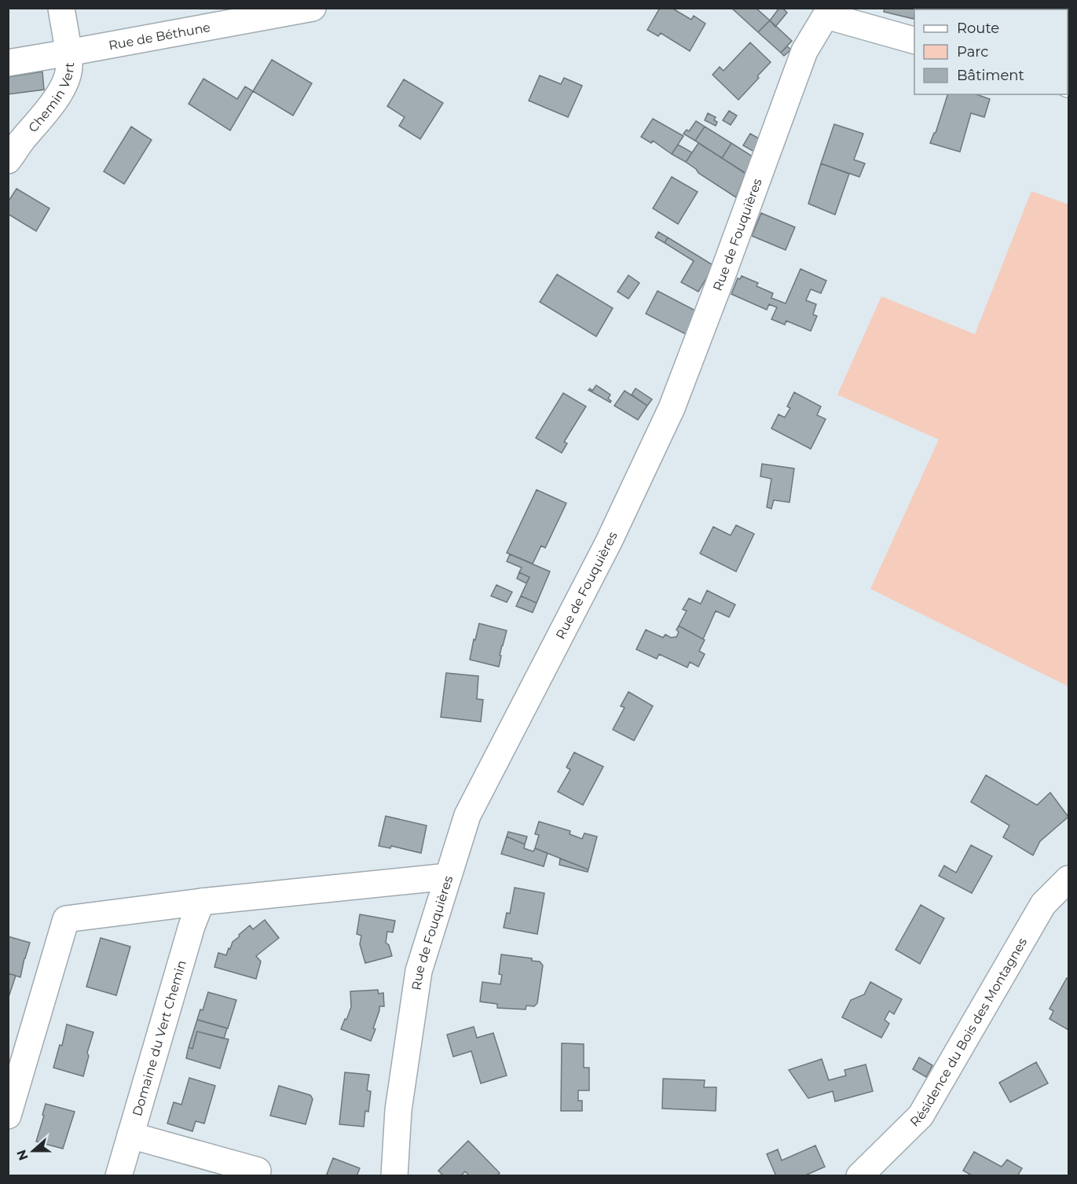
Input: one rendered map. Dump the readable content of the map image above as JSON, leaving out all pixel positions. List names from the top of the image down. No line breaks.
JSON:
{"streets":{"street":["Rue de Béthune","Chemin Vert","Rue de Fouquières","Résidence du Bois des Montagnes","Domaine du Vert Chemin"]},"crossings":[["Rue de Béthune","Chemin Vert"]],"legend":["Route","Parc","Bâtiment"],"north":"left"}
